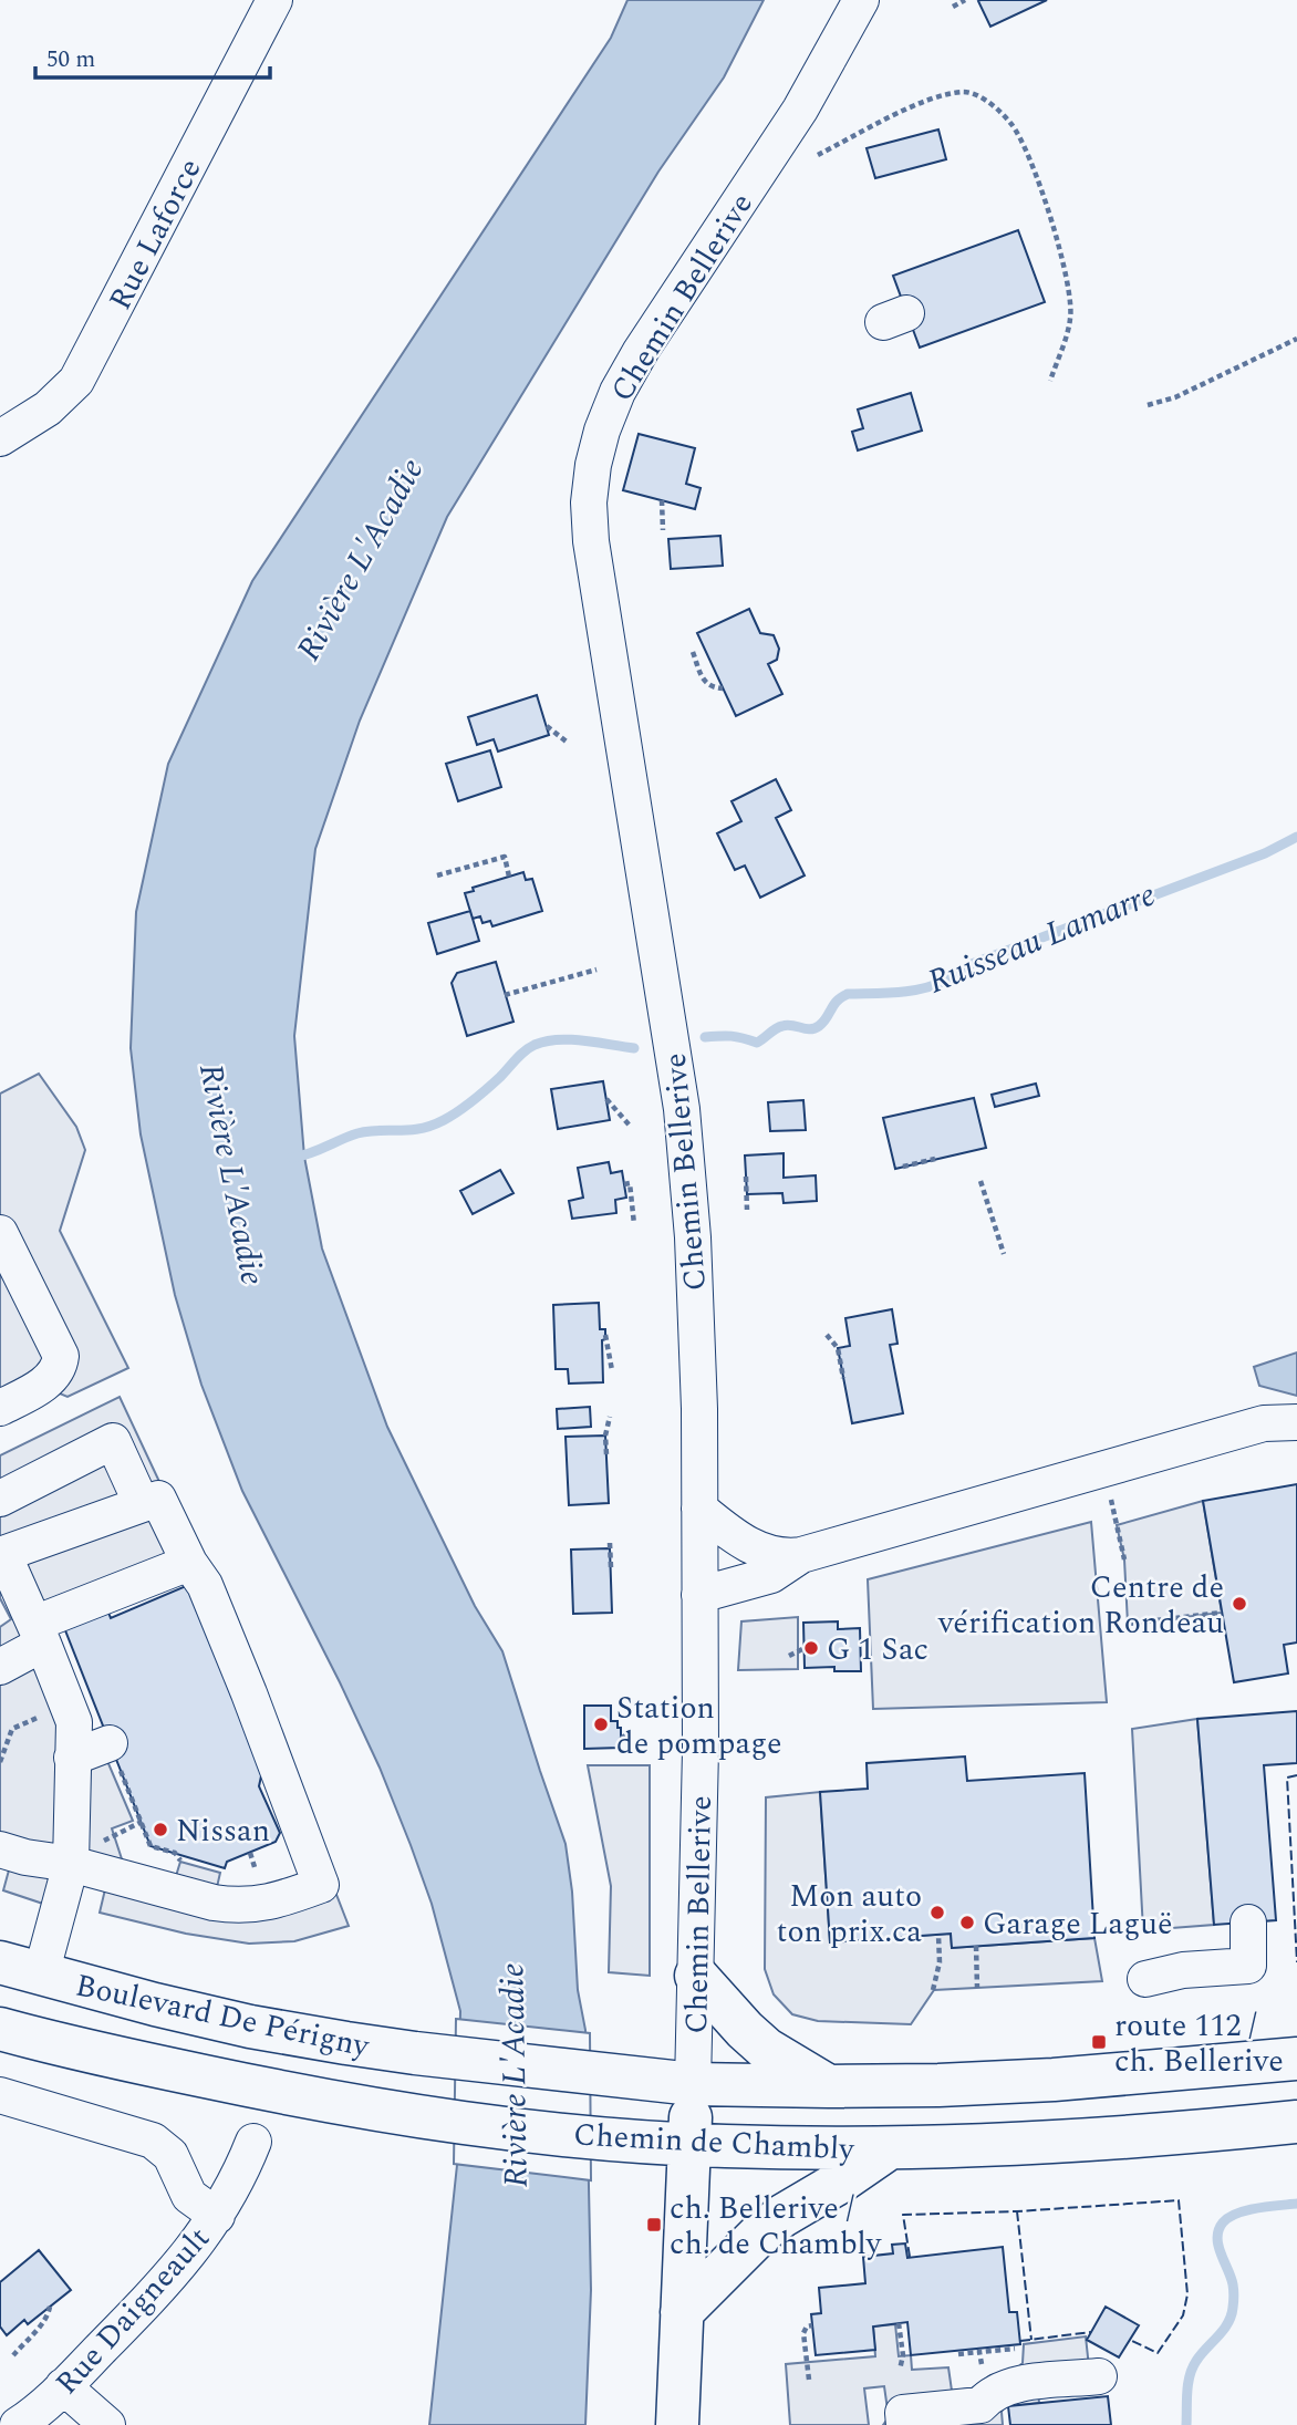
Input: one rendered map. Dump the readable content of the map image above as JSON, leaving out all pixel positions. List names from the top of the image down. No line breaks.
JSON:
{"streets":{"main road":["Chemin Bellerive","Boulevard De Périgny","Chemin de Chambly"],"street":["Rue Laforce","Rue Daigneault"]},"crossings":[["Chemin Bellerive","Chemin de Chambly"],["Boulevard De Périgny","Chemin de Chambly"]],"water":["Rivière L'Acadie","Ruisseau Lamarre"],"places":{"other":["Centre de vérification Rondeau","G 1 Sac","Station de pompage","Nissan","Mon auto ton prix.ca","Garage Laguë"],"transit":["route 112 / ch. Bellerive","ch. Bellerive / ch. de Chambly"]},"scale_bar":"50 m"}
